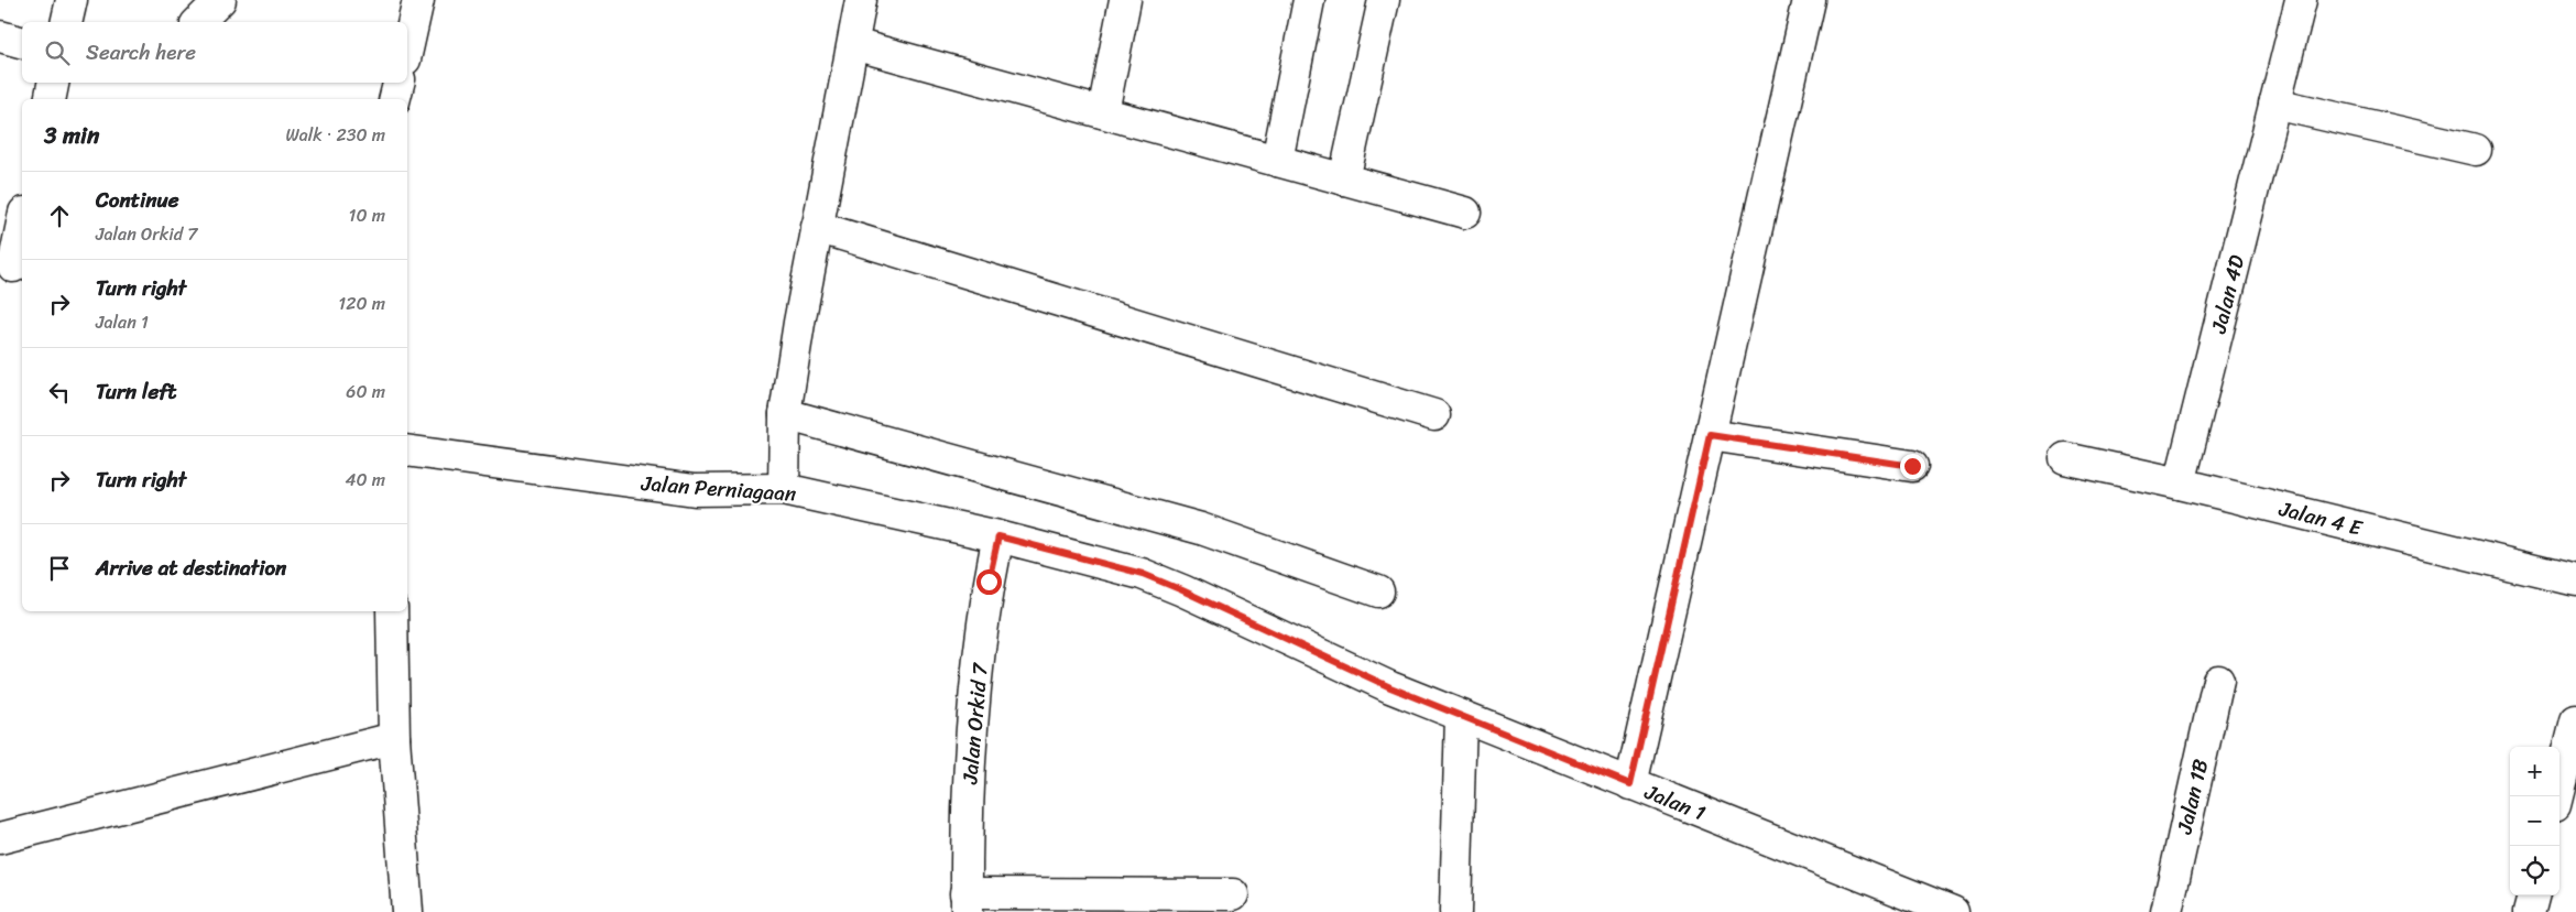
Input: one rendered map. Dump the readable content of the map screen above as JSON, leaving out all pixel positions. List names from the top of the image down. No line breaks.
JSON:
{"streets":{"street":["Jalan 4D","Jalan Perniagaan","Jalan 4 E","Jalan Orkid 7","Jalan 1B","Jalan 1"]},"crossings":[["Jalan 4D","Jalan 4 E"],["Jalan Perniagaan","Jalan Orkid 7"],["Jalan Perniagaan","Jalan 1"],["Jalan Orkid 7","Jalan 1"]],"page":{"search":"Search here","heading":["3 min","Walk · 230 m"],"list":[["Continue","Jalan Orkid 7","10 m"],["Turn right","Jalan 1","120 m"],["Turn left","60 m"],["Turn right","40 m"],"Arrive at destination"],"map_buttons":["+","−"]}}
